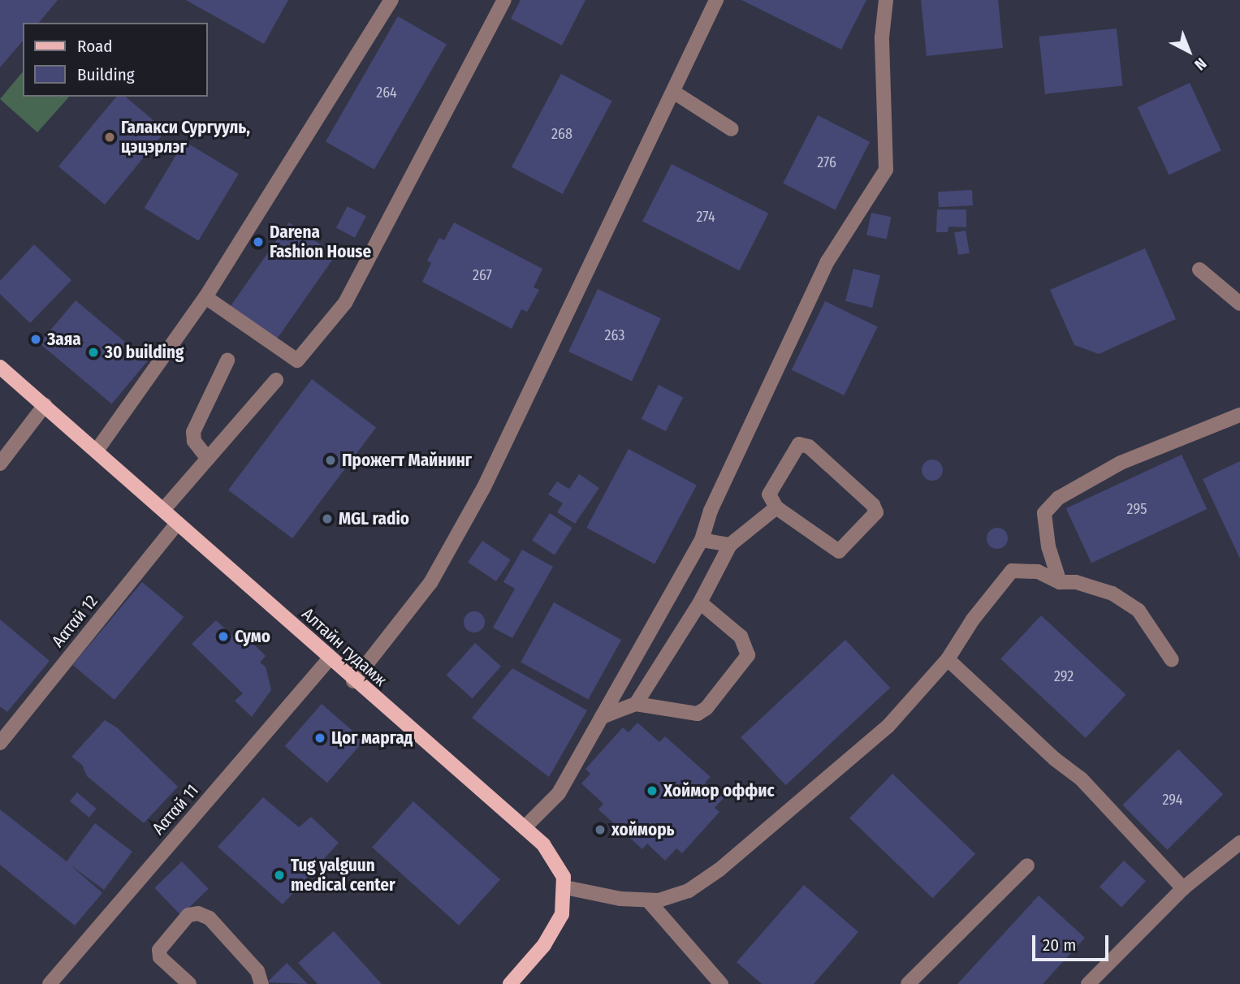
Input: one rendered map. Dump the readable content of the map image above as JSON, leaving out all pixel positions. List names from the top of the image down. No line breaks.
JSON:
{"streets":{"main road":["Алтайн гудамж"],"street":["Ααταй 12","Ααταй 11"]},"crossings":[["Ααταй 12","Алтайн гудамж"],["Алтайн гудамж","Ααταй 11"]],"places":["Галакси Сургууль, цэцэрлэг","Darena Fashion House","Заяа","30 building","Прожегт Майнинг","MGL radio","Сумо","Цог маргад","Хоймор оффис","хойморь","Tug yalguun medical center"],"house_numbers":["264","268","276","274","267","263","295","292","294"],"legend":["Road","Building"],"scale_bar":"20 m","north":"bottom right"}
